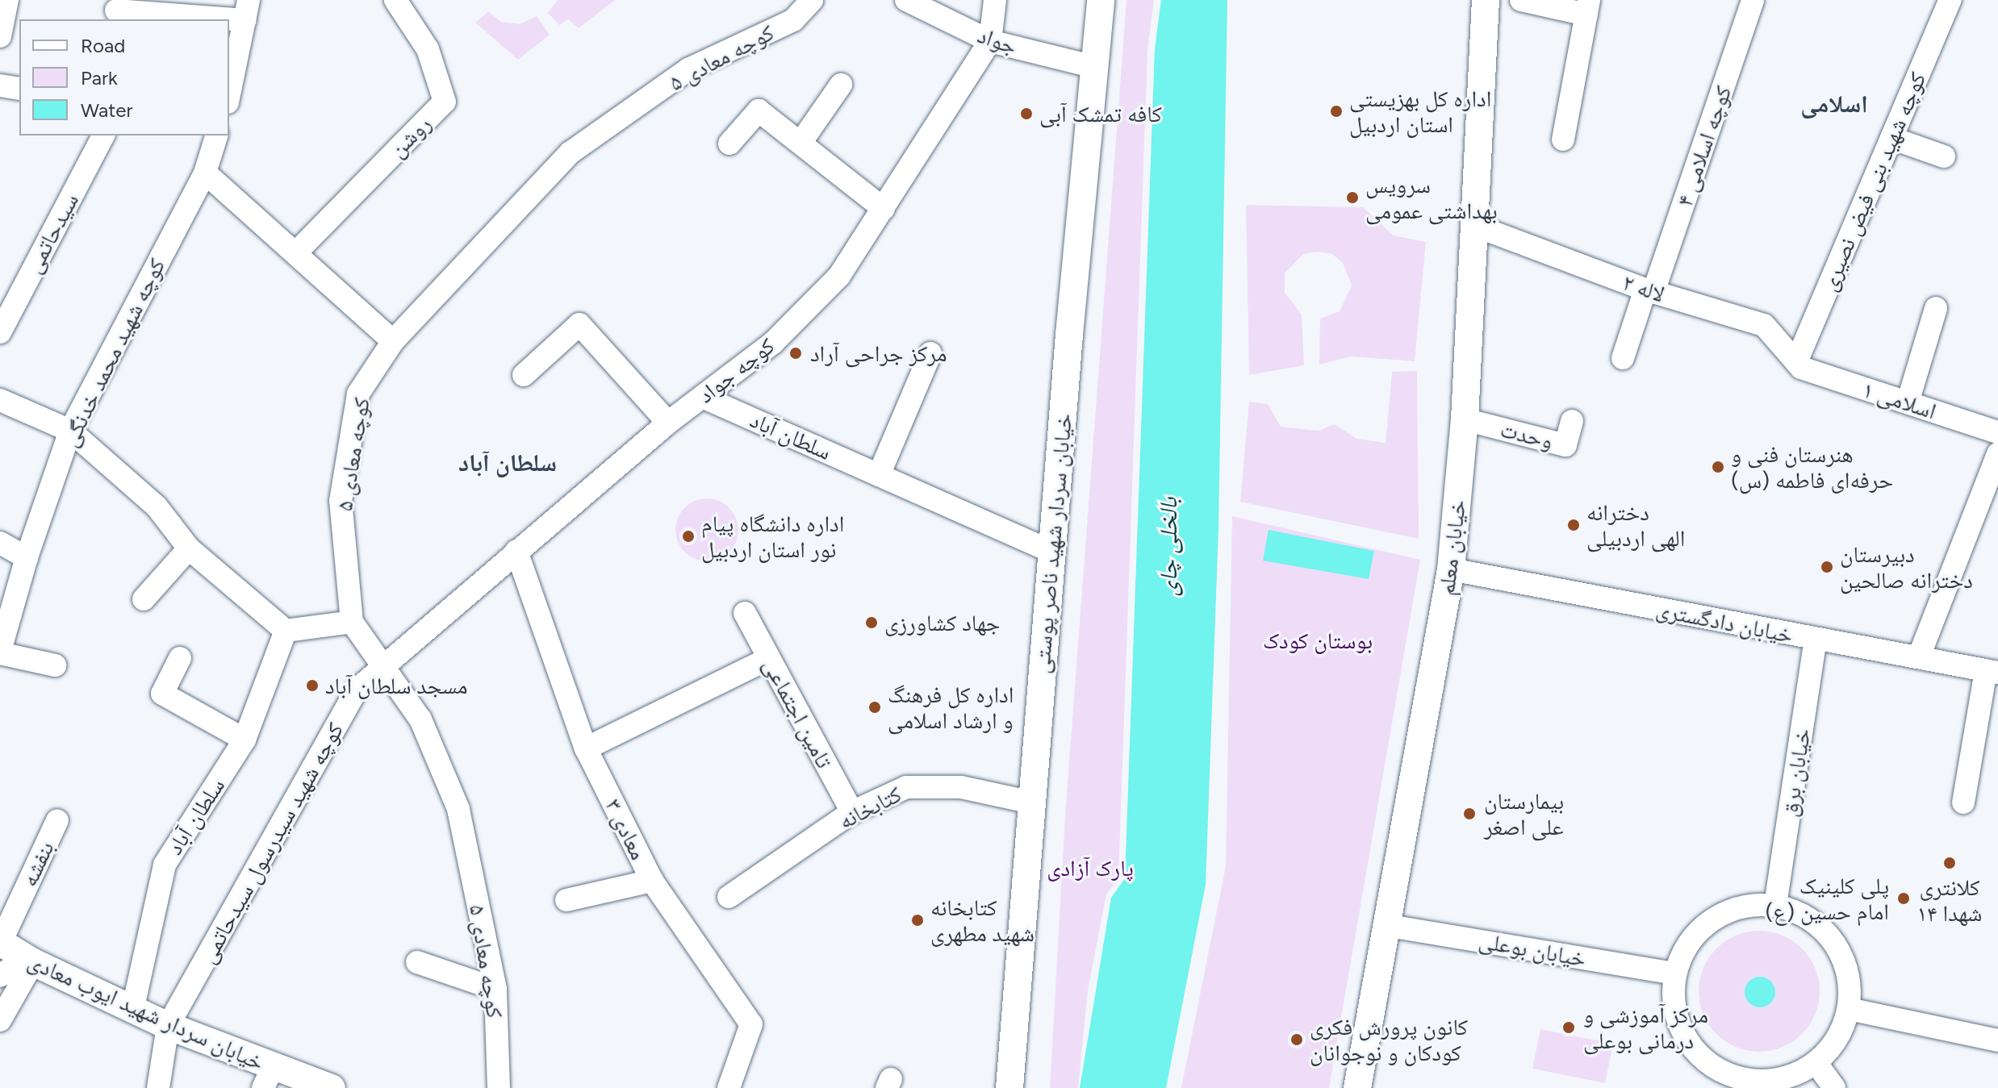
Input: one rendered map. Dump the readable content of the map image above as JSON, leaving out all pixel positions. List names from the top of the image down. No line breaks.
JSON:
{"streets":{"main road":["خیابان سردار شهید ناصر پوستی","خیابان معلم","خیابان سردار شهید ایوب معادی"],"street":["جواد","کوچه معادی ۵","روشن","کوچه اسلامی ۴","کوچه شهید بنی فیض نصیری","سیدحاتمی","لاله ۲","کوچه شهید محمد خدنگی","کوچه جواد","اسلامی ۱","وحدت","سلطان آباد","خیابان دادگستری","تامین اجتماعی","خیابان برق","کتابخانه","معادی ۳","کوچه شهید سیدرسول سیدحاتمی","بنفشه","خیابان بوعلی"]},"crossings":[["جواد","کوچه جواد"],["جواد","خیابان سردار شهید ناصر پوستی"],["کوچه معادی ۵","کوچه جواد"],["کوچه معادی ۵","کوچه شهید سیدرسول سیدحاتمی"],["کوچه اسلامی ۴","لاله ۲"],["کوچه شهید بنی فیض نصیری","لاله ۲"],["کوچه شهید بنی فیض نصیری","اسلامی ۱"],["لاله ۲","اسلامی ۱"],["لاله ۲","خیابان معلم"],["کوچه جواد","سلطان آباد"],["کوچه جواد","معادی ۳"],["کوچه جواد","کوچه شهید سیدرسول سیدحاتمی"],["وحدت","خیابان معلم"],["سلطان آباد","خیابان سردار شهید ناصر پوستی"],["سلطان آباد","خیابان سردار شهید ایوب معادی"],["خیابان سردار شهید ناصر پوستی","کتابخانه"],["خیابان معلم","خیابان دادگستری"],["خیابان معلم","خیابان بوعلی"],["خیابان دادگستری","خیابان برق"],["تامین اجتماعی","کتابخانه"],["خیابان برق","خیابان بوعلی"],["کوچه شهید سیدرسول سیدحاتمی","خیابان سردار شهید ایوب معادی"],["بنفشه","خیابان سردار شهید ایوب معادی"]],"districts":["اسلامی","سلطان آباد"],"water":["بالخلی چای"],"parks":["بوستان کودک","پارک آزادی"],"places":["اداره کل بهزیستی استان اردبیل","کافه تمشک آبی","سرویس بهداشتی عمومی","مرکز جراحی آراد","هنرستان فنی و حرفه‌ای فاطمه (س)","دخترانه الهی اردبیلی","اداره دانشگاه پیام نور استان اردبیل","دبیرستان دخترانه صالحین","جهاد کشاورزی","مسجد سلطان آباد","اداره کل فرهنگ و ارشاد اسلامی","بیمارستان علی اصغر","کلانتری ۱۴ شهدا","پلی کلینیک امام حسین (ع)","کتابخانه شهید مطهری","مرکز آموزشی و درمانی بوعلی","کانون پرورش فکری کودکان و نوجوانان"],"legend":["Road","Park","Water"]}
